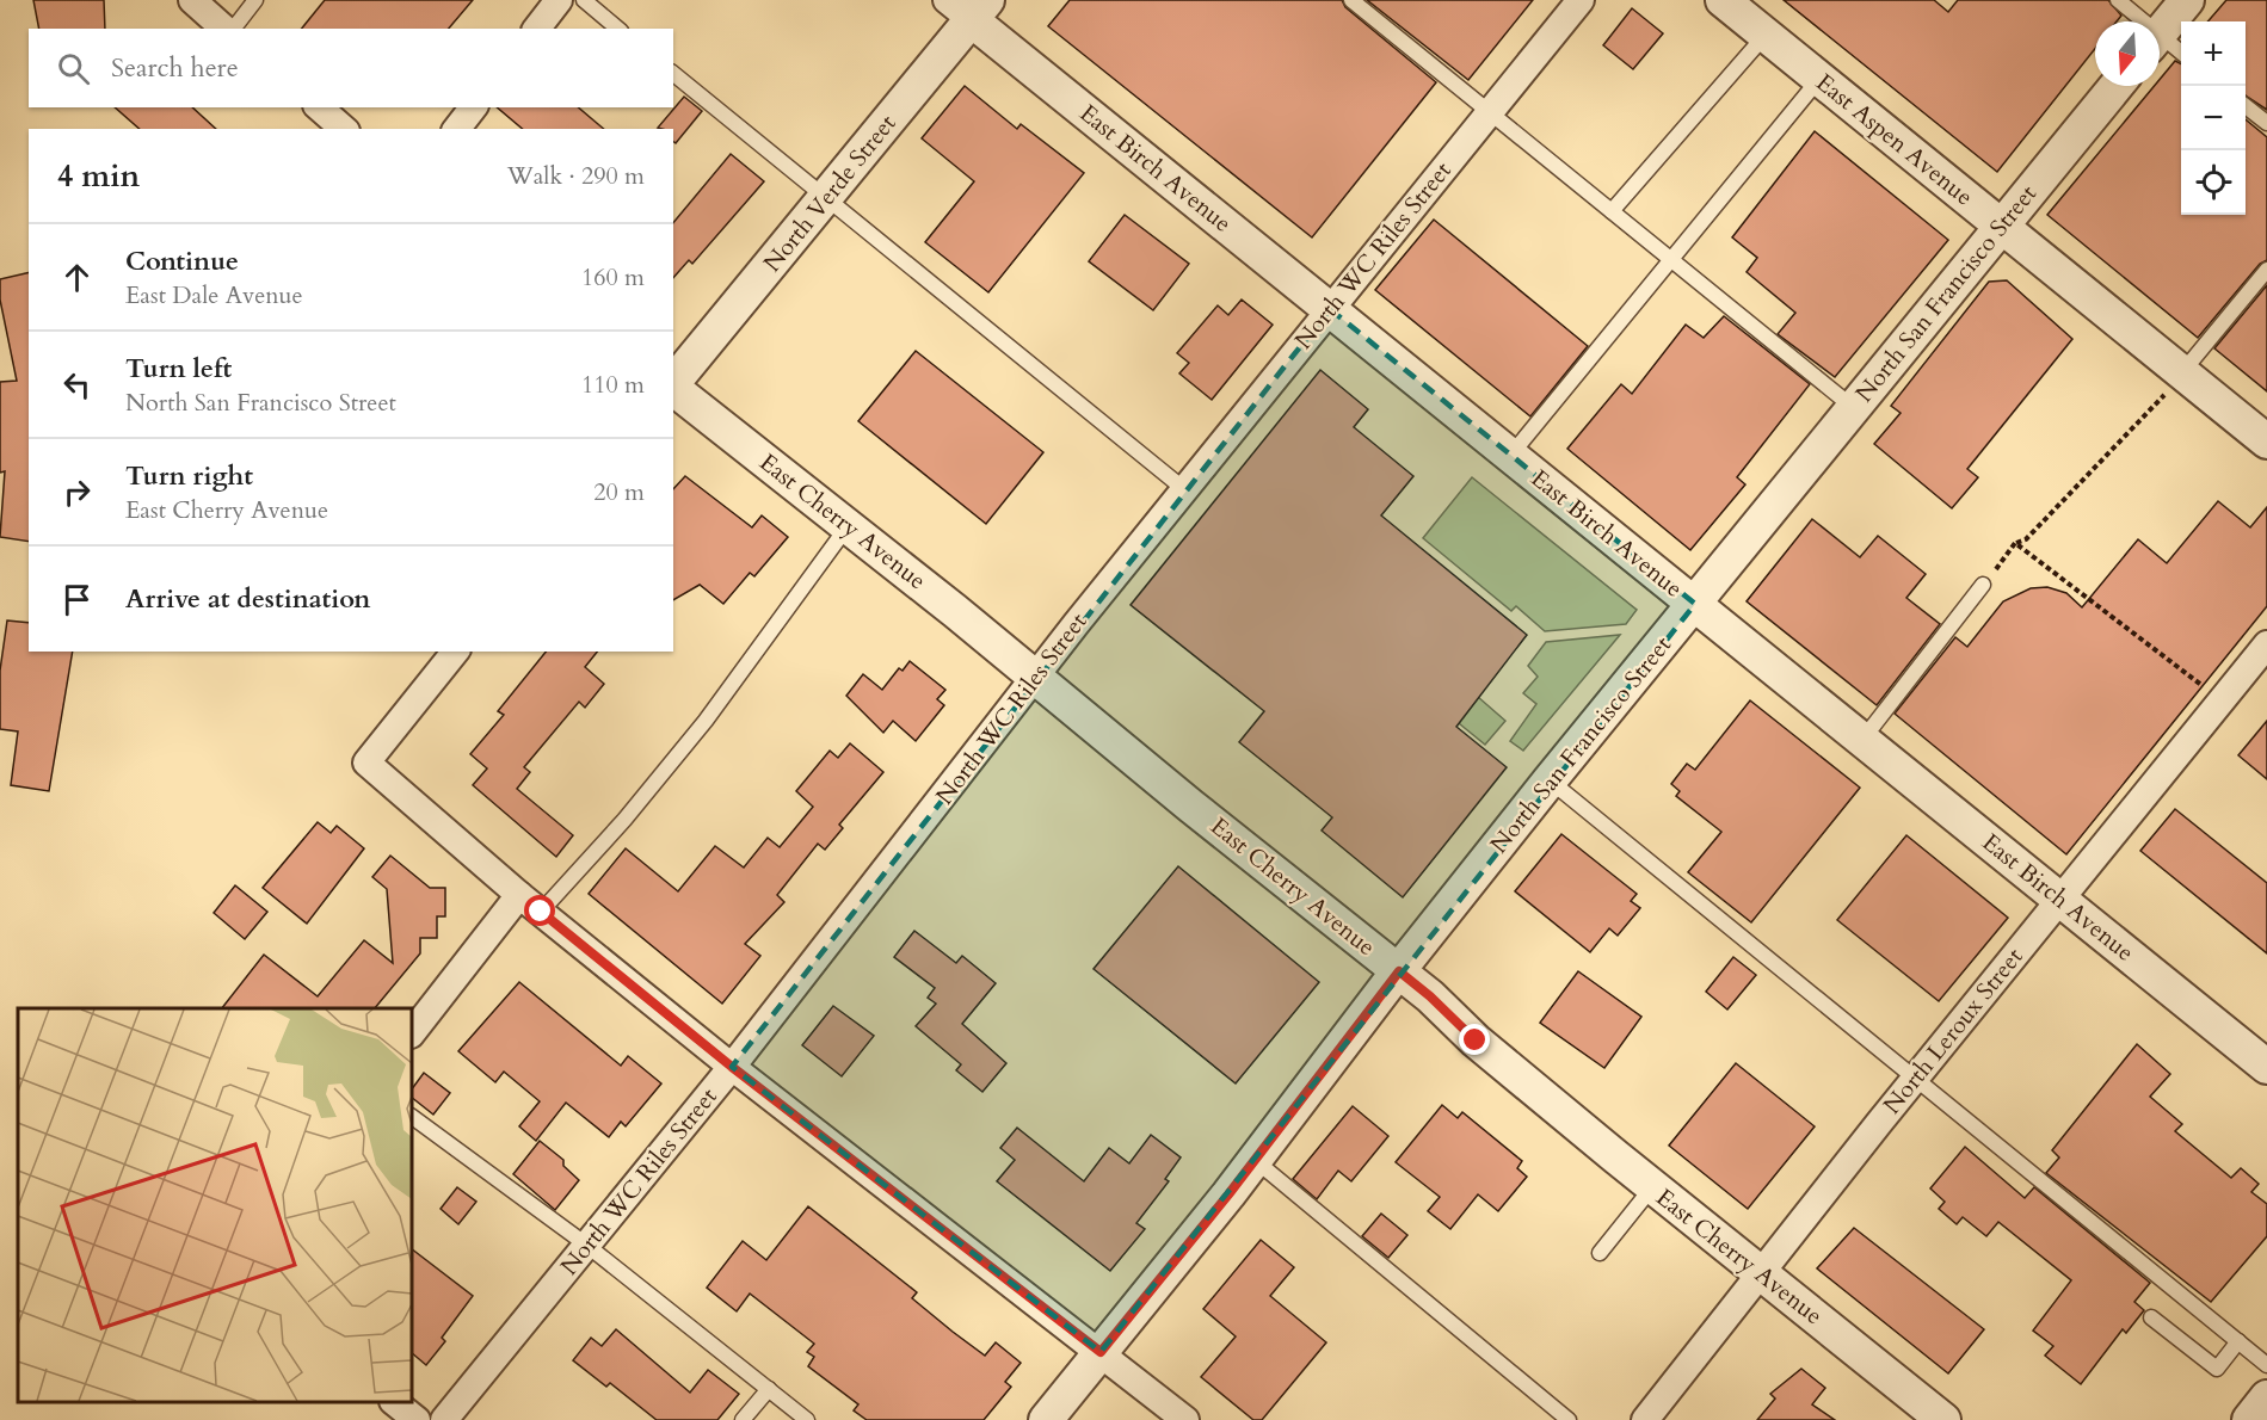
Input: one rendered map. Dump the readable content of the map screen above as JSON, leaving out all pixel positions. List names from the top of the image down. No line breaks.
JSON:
{"streets":{"street":["East Aspen Avenue","East Birch Avenue","North Verde Street","North WC Riles Street","North San Francisco Street","East Cherry Avenue","North Leroux Street"]},"crossings":[["East Aspen Avenue","North San Francisco Street"],["East Birch Avenue","North Verde Street"],["East Birch Avenue","North WC Riles Street"],["East Birch Avenue","North San Francisco Street"],["East Birch Avenue","North Leroux Street"],["North WC Riles Street","East Cherry Avenue"],["North San Francisco Street","East Cherry Avenue"],["East Cherry Avenue","North Leroux Street"]],"north":"bottom","page":{"map_buttons":["+","−"],"search":"Search here","heading":["4 min","Walk · 290 m"],"list":[["Continue","East Dale Avenue","160 m"],["Turn left","North San Francisco Street","110 m"],["Turn right","East Cherry Avenue","20 m"],"Arrive at destination"]}}
